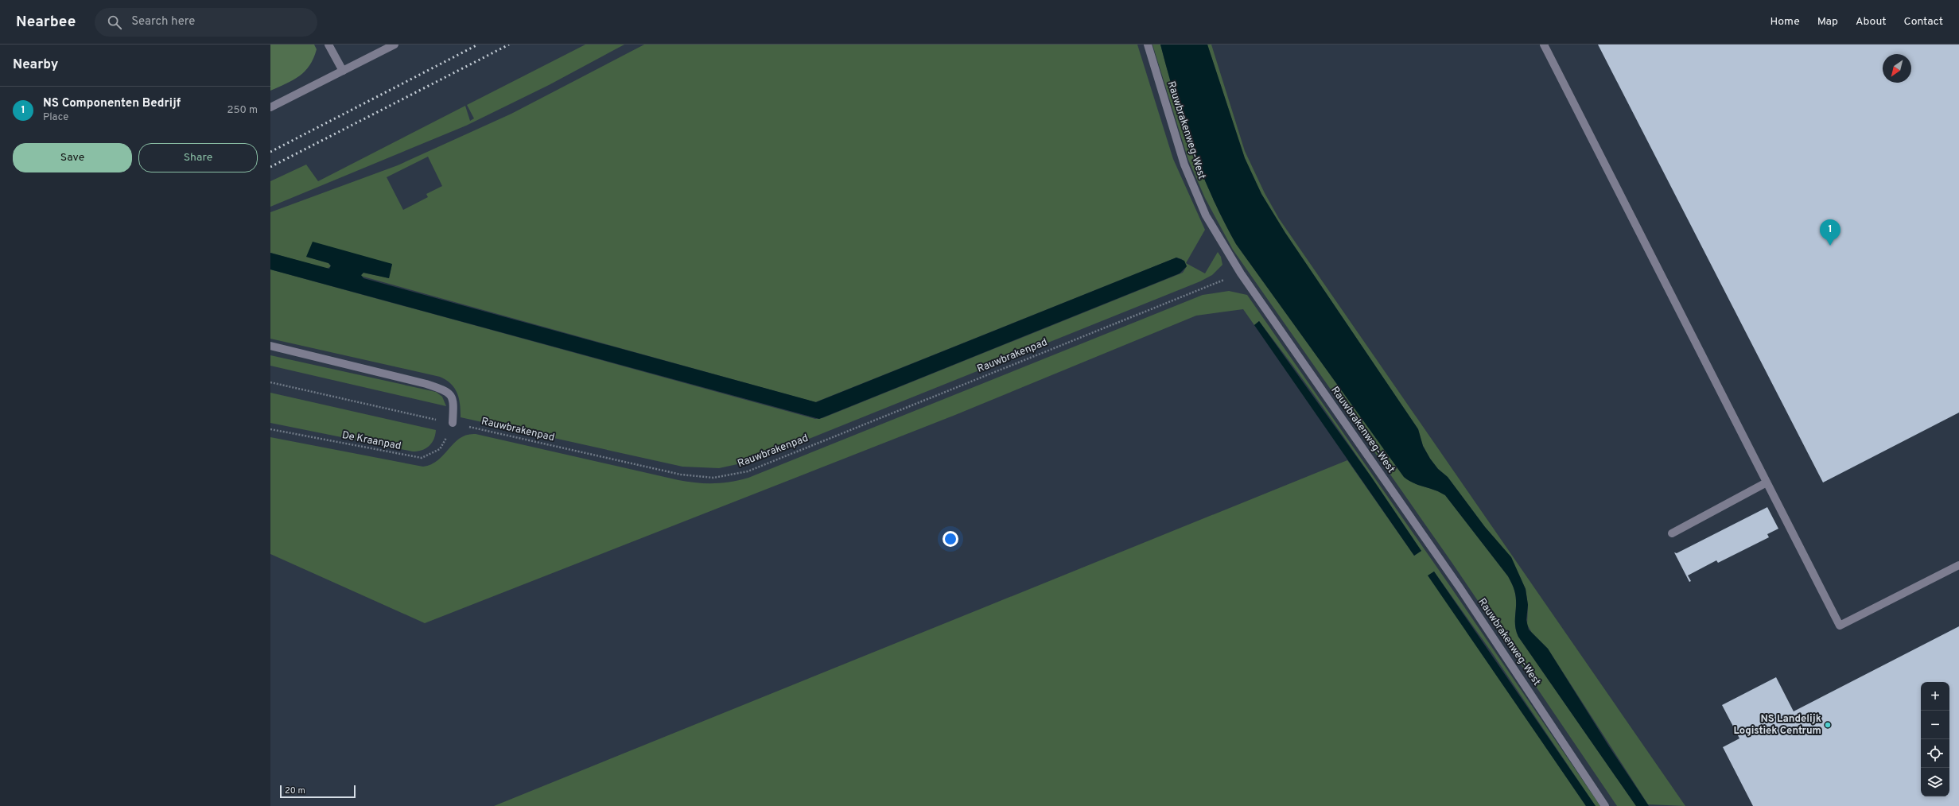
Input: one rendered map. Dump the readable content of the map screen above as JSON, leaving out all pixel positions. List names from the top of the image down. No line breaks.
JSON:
{"streets":{"street":["Rauwbrakenweg-West"],"path":["Rauwbrakenpad","De Kraanpad"]},"crossings":[["Rauwbrakenweg-West","Rauwbrakenpad"],["Rauwbrakenpad","De Kraanpad"]],"places":["NS Landelijk Logistiek Centrum"],"scale_bar":"20 m","north":"bottom left","page":{"header":"Nearbee","search":"Search here","nav":["Home","Map","About","Contact"],"heading":"Nearby","list":[{"mark":"1","name":"NS Componenten Bedrijf","note":"Place","value":"250 m"}],"buttons":["Save","Share"],"pins":"1","map_buttons":["+","−"],"scale":"20 m"}}
